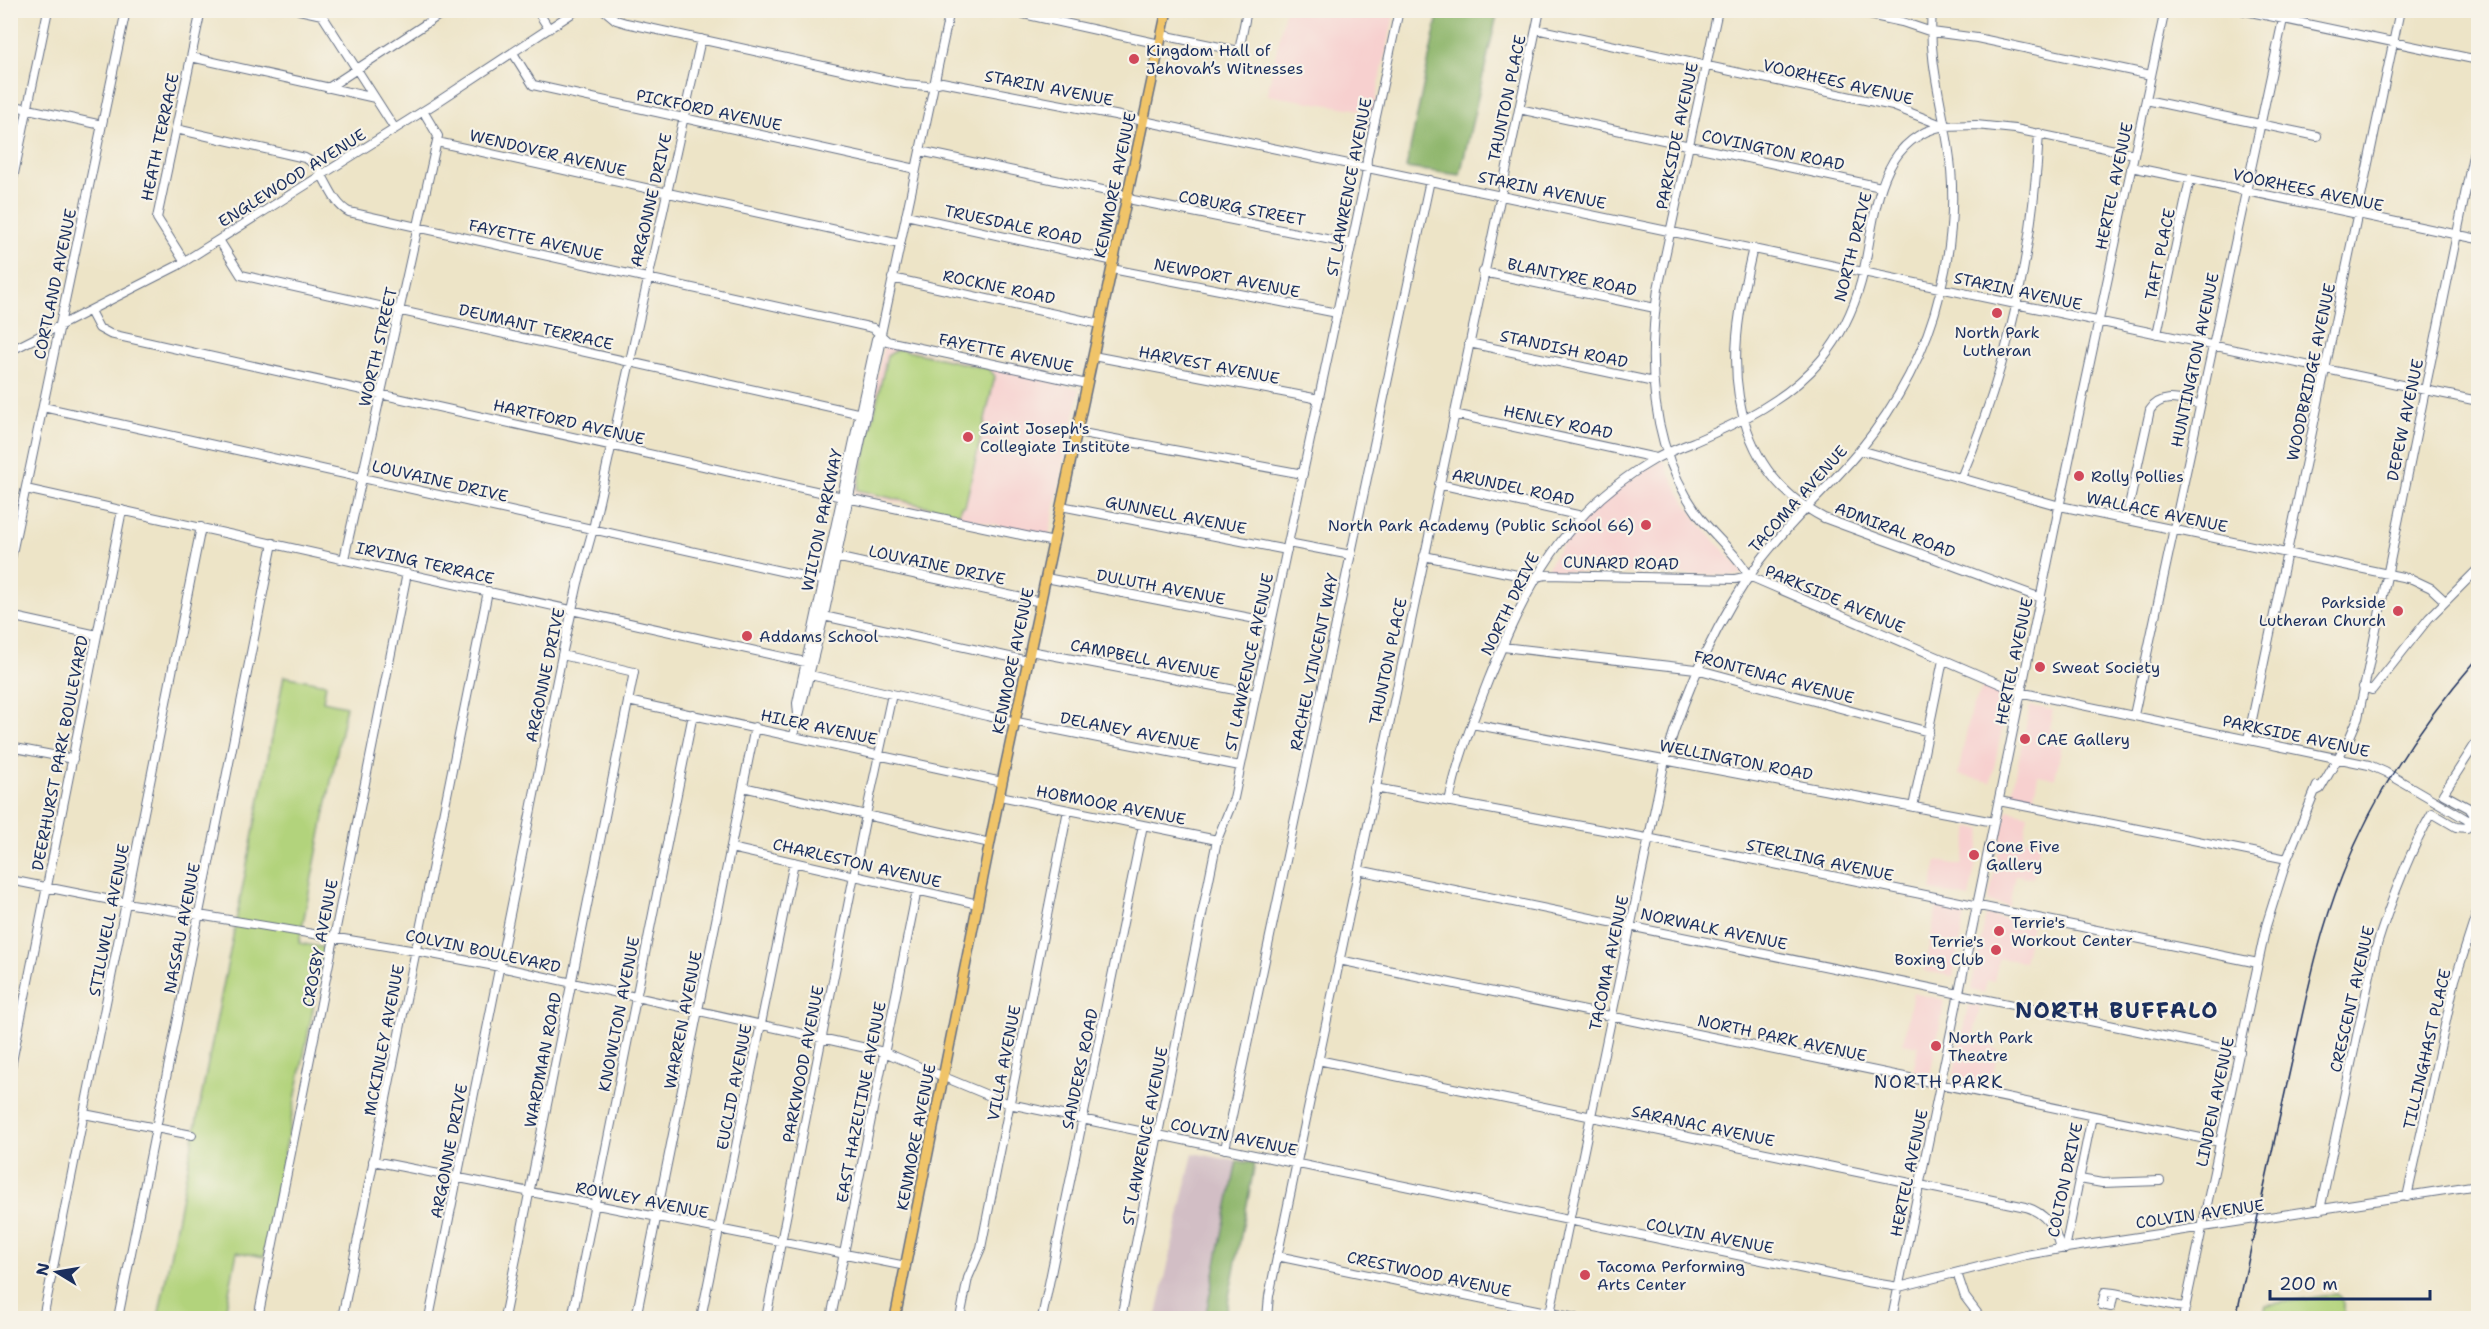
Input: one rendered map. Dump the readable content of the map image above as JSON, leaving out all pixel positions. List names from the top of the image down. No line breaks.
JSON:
{"streets":{"main road":["KENMORE AVENUE"],"street":["VOORHEES AVENUE","STARIN AVENUE","TAUNTON PLACE","PICKFORD AVENUE","PARKSIDE AVENUE","HEATH TERRACE","COVINGTON ROAD","WENDOVER AVENUE","ENGLEWOOD AVENUE","HERTEL AVENUE","ST LAWRENCE AVENUE","ARGONNE DRIVE","COBURG STREET","TRUESDALE ROAD","FAYETTE AVENUE","NORTH DRIVE","TAFT PLACE","BLANTYRE ROAD","NEWPORT AVENUE","CORTLAND AVENUE","ROCKNE ROAD","DEUMANT TERRACE","WORTH STREET","STANDISH ROAD","HUNTINGTON AVENUE","HARVEST AVENUE","WOODBRIDGE AVENUE","DEPEW AVENUE","HARTFORD AVENUE","HENLEY ROAD","LOUVAINE DRIVE","ARUNDEL ROAD","TACOMA AVENUE","WALLACE AVENUE","GUNNELL AVENUE","WILTON PARKWAY","ADMIRAL ROAD","IRVING TERRACE","CUNARD ROAD","DULUTH AVENUE","CAMPBELL AVENUE","RACHEL VINCENT WAY","FRONTENAC AVENUE","HILER AVENUE","DELANEY AVENUE","DEERHURST PARK BOULEVARD","WELLINGTON ROAD","HOBMOOR AVENUE","STERLING AVENUE","CHARLESTON AVENUE","STILLWELL AVENUE","NASSAU AVENUE","NORWALK AVENUE","CROSBY AVENUE","COLVIN BOULEVARD","CRESCENT AVENUE","KNOWLTON AVENUE","WARREN AVENUE","NORTH PARK AVENUE","MCKINLEY AVENUE","TILLINGHAST PLACE","WARDMAN ROAD","VILLA AVENUE","PARKWOOD AVENUE","SANDERS ROAD","EUCLID AVENUE","EAST HAZELTINE AVENUE","LINDEN AVENUE","SARANAC AVENUE","COLVIN AVENUE","COLTON DRIVE","ROWLEY AVENUE","CRESTWOOD AVENUE"]},"crossings":[["VOORHEES AVENUE","TAUNTON PLACE"],["VOORHEES AVENUE","PARKSIDE AVENUE"],["VOORHEES AVENUE","HERTEL AVENUE"],["VOORHEES AVENUE","NORTH DRIVE"],["VOORHEES AVENUE","TAFT PLACE"],["VOORHEES AVENUE","HUNTINGTON AVENUE"],["VOORHEES AVENUE","WOODBRIDGE AVENUE"],["VOORHEES AVENUE","DEPEW AVENUE"],["VOORHEES AVENUE","TACOMA AVENUE"],["STARIN AVENUE","TAUNTON PLACE"],["STARIN AVENUE","PARKSIDE AVENUE"],["STARIN AVENUE","KENMORE AVENUE"],["STARIN AVENUE","HERTEL AVENUE"],["STARIN AVENUE","ST LAWRENCE AVENUE"],["STARIN AVENUE","ARGONNE DRIVE"],["STARIN AVENUE","NORTH DRIVE"],["STARIN AVENUE","TAFT PLACE"],["STARIN AVENUE","HUNTINGTON AVENUE"],["STARIN AVENUE","WOODBRIDGE AVENUE"],["STARIN AVENUE","DEPEW AVENUE"],["STARIN AVENUE","TACOMA AVENUE"],["STARIN AVENUE","ADMIRAL ROAD"],["STARIN AVENUE","RACHEL VINCENT WAY"],["TAUNTON PLACE","COVINGTON ROAD"],["TAUNTON PLACE","BLANTYRE ROAD"],["TAUNTON PLACE","STANDISH ROAD"],["TAUNTON PLACE","HENLEY ROAD"],["TAUNTON PLACE","ARUNDEL ROAD"],["TAUNTON PLACE","CUNARD ROAD"],["TAUNTON PLACE","STERLING AVENUE"],["TAUNTON PLACE","NORWALK AVENUE"],["TAUNTON PLACE","NORTH PARK AVENUE"],["TAUNTON PLACE","SARANAC AVENUE"],["TAUNTON PLACE","COLVIN AVENUE"],["TAUNTON PLACE","CRESTWOOD AVENUE"],["PICKFORD AVENUE","ENGLEWOOD AVENUE"],["PICKFORD AVENUE","ARGONNE DRIVE"],["PICKFORD AVENUE","WILTON PARKWAY"],["PARKSIDE AVENUE","COVINGTON ROAD"],["PARKSIDE AVENUE","HERTEL AVENUE"],["PARKSIDE AVENUE","NORTH DRIVE"],["PARKSIDE AVENUE","BLANTYRE ROAD"],["PARKSIDE AVENUE","STANDISH ROAD"],["PARKSIDE AVENUE","HUNTINGTON AVENUE"],["PARKSIDE AVENUE","WOODBRIDGE AVENUE"],["PARKSIDE AVENUE","DEPEW AVENUE"],["PARKSIDE AVENUE","TACOMA AVENUE"],["PARKSIDE AVENUE","CUNARD ROAD"],["PARKSIDE AVENUE","CRESCENT AVENUE"],["PARKSIDE AVENUE","LINDEN AVENUE"],["HEATH TERRACE","ENGLEWOOD AVENUE"],["HEATH TERRACE","FAYETTE AVENUE"],["COVINGTON ROAD","NORTH DRIVE"],["WENDOVER AVENUE","ARGONNE DRIVE"],["WENDOVER AVENUE","WORTH STREET"],["WENDOVER AVENUE","WILTON PARKWAY"],["ENGLEWOOD AVENUE","FAYETTE AVENUE"],["ENGLEWOOD AVENUE","CORTLAND AVENUE"],["ENGLEWOOD AVENUE","DEUMANT TERRACE"],["ENGLEWOOD AVENUE","HARTFORD AVENUE"],["KENMORE AVENUE","COBURG STREET"],["KENMORE AVENUE","TRUESDALE ROAD"],["KENMORE AVENUE","FAYETTE AVENUE"],["KENMORE AVENUE","NEWPORT AVENUE"],["KENMORE AVENUE","ROCKNE ROAD"],["KENMORE AVENUE","HARVEST AVENUE"],["KENMORE AVENUE","HARTFORD AVENUE"],["KENMORE AVENUE","LOUVAINE DRIVE"],["KENMORE AVENUE","GUNNELL AVENUE"],["KENMORE AVENUE","DULUTH AVENUE"],["KENMORE AVENUE","CAMPBELL AVENUE"],["KENMORE AVENUE","HILER AVENUE"],["KENMORE AVENUE","DELANEY AVENUE"],["KENMORE AVENUE","HOBMOOR AVENUE"],["KENMORE AVENUE","CHARLESTON AVENUE"],["KENMORE AVENUE","COLVIN BOULEVARD"],["KENMORE AVENUE","COLVIN AVENUE"],["KENMORE AVENUE","ROWLEY AVENUE"],["HERTEL AVENUE","WALLACE AVENUE"],["HERTEL AVENUE","ADMIRAL ROAD"],["HERTEL AVENUE","WELLINGTON ROAD"],["HERTEL AVENUE","STERLING AVENUE"],["HERTEL AVENUE","NORWALK AVENUE"],["HERTEL AVENUE","NORTH PARK AVENUE"],["HERTEL AVENUE","SARANAC AVENUE"],["HERTEL AVENUE","COLVIN AVENUE"],["ST LAWRENCE AVENUE","COBURG STREET"],["ST LAWRENCE AVENUE","NEWPORT AVENUE"],["ST LAWRENCE AVENUE","HARVEST AVENUE"],["ST LAWRENCE AVENUE","GUNNELL AVENUE"],["ST LAWRENCE AVENUE","DULUTH AVENUE"],["ST LAWRENCE AVENUE","CAMPBELL AVENUE"],["ST LAWRENCE AVENUE","DELANEY AVENUE"],["ST LAWRENCE AVENUE","HOBMOOR AVENUE"],["ST LAWRENCE AVENUE","COLVIN AVENUE"],["ARGONNE DRIVE","FAYETTE AVENUE"],["ARGONNE DRIVE","DEUMANT TERRACE"],["ARGONNE DRIVE","HARTFORD AVENUE"],["ARGONNE DRIVE","LOUVAINE DRIVE"],["ARGONNE DRIVE","IRVING TERRACE"],["ARGONNE DRIVE","COLVIN BOULEVARD"],["ARGONNE DRIVE","WARDMAN ROAD"],["ARGONNE DRIVE","ROWLEY AVENUE"],["TRUESDALE ROAD","NEWPORT AVENUE"],["TRUESDALE ROAD","WILTON PARKWAY"],["FAYETTE AVENUE","WORTH STREET"],["FAYETTE AVENUE","WILTON PARKWAY"],["NORTH DRIVE","HENLEY ROAD"],["NORTH DRIVE","ARUNDEL ROAD"],["NORTH DRIVE","TACOMA AVENUE"],["NORTH DRIVE","ADMIRAL ROAD"],["NORTH DRIVE","CUNARD ROAD"],["NORTH DRIVE","FRONTENAC AVENUE"],["NORTH DRIVE","WELLINGTON ROAD"],["NORTH DRIVE","STERLING AVENUE"],["CORTLAND AVENUE","LOUVAINE DRIVE"],["CORTLAND AVENUE","IRVING TERRACE"],["ROCKNE ROAD","WILTON PARKWAY"],["DEUMANT TERRACE","WORTH STREET"],["DEUMANT TERRACE","WILTON PARKWAY"],["WORTH STREET","HARTFORD AVENUE"],["WORTH STREET","LOUVAINE DRIVE"],["WORTH STREET","IRVING TERRACE"],["HUNTINGTON AVENUE","WALLACE AVENUE"],["WOODBRIDGE AVENUE","WALLACE AVENUE"],["DEPEW AVENUE","WALLACE AVENUE"],["DEPEW AVENUE","LINDEN AVENUE"],["HARTFORD AVENUE","WILTON PARKWAY"],["LOUVAINE DRIVE","WILTON PARKWAY"],["TACOMA AVENUE","WALLACE AVENUE"],["TACOMA AVENUE","ADMIRAL ROAD"],["TACOMA AVENUE","CUNARD ROAD"],["TACOMA AVENUE","FRONTENAC AVENUE"],["TACOMA AVENUE","WELLINGTON ROAD"],["TACOMA AVENUE","STERLING AVENUE"],["TACOMA AVENUE","NORWALK AVENUE"],["TACOMA AVENUE","NORTH PARK AVENUE"],["TACOMA AVENUE","SARANAC AVENUE"],["TACOMA AVENUE","COLVIN AVENUE"],["TACOMA AVENUE","CRESTWOOD AVENUE"],["GUNNELL AVENUE","RACHEL VINCENT WAY"],["WILTON PARKWAY","IRVING TERRACE"],["WILTON PARKWAY","HILER AVENUE"],["WILTON PARKWAY","DELANEY AVENUE"],["IRVING TERRACE","DEERHURST PARK BOULEVARD"],["IRVING TERRACE","STILLWELL AVENUE"],["IRVING TERRACE","NASSAU AVENUE"],["IRVING TERRACE","CROSBY AVENUE"],["IRVING TERRACE","MCKINLEY AVENUE"],["RACHEL VINCENT WAY","COLVIN AVENUE"],["HILER AVENUE","KNOWLTON AVENUE"],["HILER AVENUE","WARREN AVENUE"],["HILER AVENUE","WARDMAN ROAD"],["HILER AVENUE","PARKWOOD AVENUE"],["DELANEY AVENUE","PARKWOOD AVENUE"],["DEERHURST PARK BOULEVARD","COLVIN BOULEVARD"],["HOBMOOR AVENUE","VILLA AVENUE"],["HOBMOOR AVENUE","SANDERS ROAD"],["STERLING AVENUE","LINDEN AVENUE"],["CHARLESTON AVENUE","WARREN AVENUE"],["CHARLESTON AVENUE","PARKWOOD AVENUE"],["CHARLESTON AVENUE","EUCLID AVENUE"],["CHARLESTON AVENUE","EAST HAZELTINE AVENUE"],["STILLWELL AVENUE","COLVIN BOULEVARD"],["NASSAU AVENUE","COLVIN BOULEVARD"],["CROSBY AVENUE","COLVIN BOULEVARD"],["COLVIN BOULEVARD","KNOWLTON AVENUE"],["COLVIN BOULEVARD","WARREN AVENUE"],["COLVIN BOULEVARD","MCKINLEY AVENUE"],["COLVIN BOULEVARD","WARDMAN ROAD"],["COLVIN BOULEVARD","PARKWOOD AVENUE"],["COLVIN BOULEVARD","EUCLID AVENUE"],["COLVIN BOULEVARD","EAST HAZELTINE AVENUE"],["COLVIN BOULEVARD","COLVIN AVENUE"],["CRESCENT AVENUE","COLVIN AVENUE"],["KNOWLTON AVENUE","ROWLEY AVENUE"],["WARREN AVENUE","ROWLEY AVENUE"],["NORTH PARK AVENUE","LINDEN AVENUE"],["NORTH PARK AVENUE","COLTON DRIVE"],["MCKINLEY AVENUE","ROWLEY AVENUE"],["TILLINGHAST PLACE","COLVIN AVENUE"],["WARDMAN ROAD","ROWLEY AVENUE"],["VILLA AVENUE","COLVIN AVENUE"],["PARKWOOD AVENUE","ROWLEY AVENUE"],["SANDERS ROAD","COLVIN AVENUE"],["EUCLID AVENUE","ROWLEY AVENUE"],["EAST HAZELTINE AVENUE","ROWLEY AVENUE"],["LINDEN AVENUE","COLVIN AVENUE"],["SARANAC AVENUE","COLVIN AVENUE"],["SARANAC AVENUE","COLTON DRIVE"],["COLVIN AVENUE","COLTON DRIVE"]],"districts":["NORTH BUFFALO","NORTH PARK"],"places":["Kingdom Hall of Jehovah’s Witnesses","North Park Lutheran","Saint Joseph's Collegiate Institute","Rolly Pollies","North Park Academy (Public School 66)","Parkside Lutheran Church","Addams School","Sweat Society","CAE Gallery","Cone Five Gallery","Terrie's Workout Center","Terrie's Boxing Club","North Park Theatre","Tacoma Performing Arts Center"],"scale_bar":"200 m","north":"left"}
